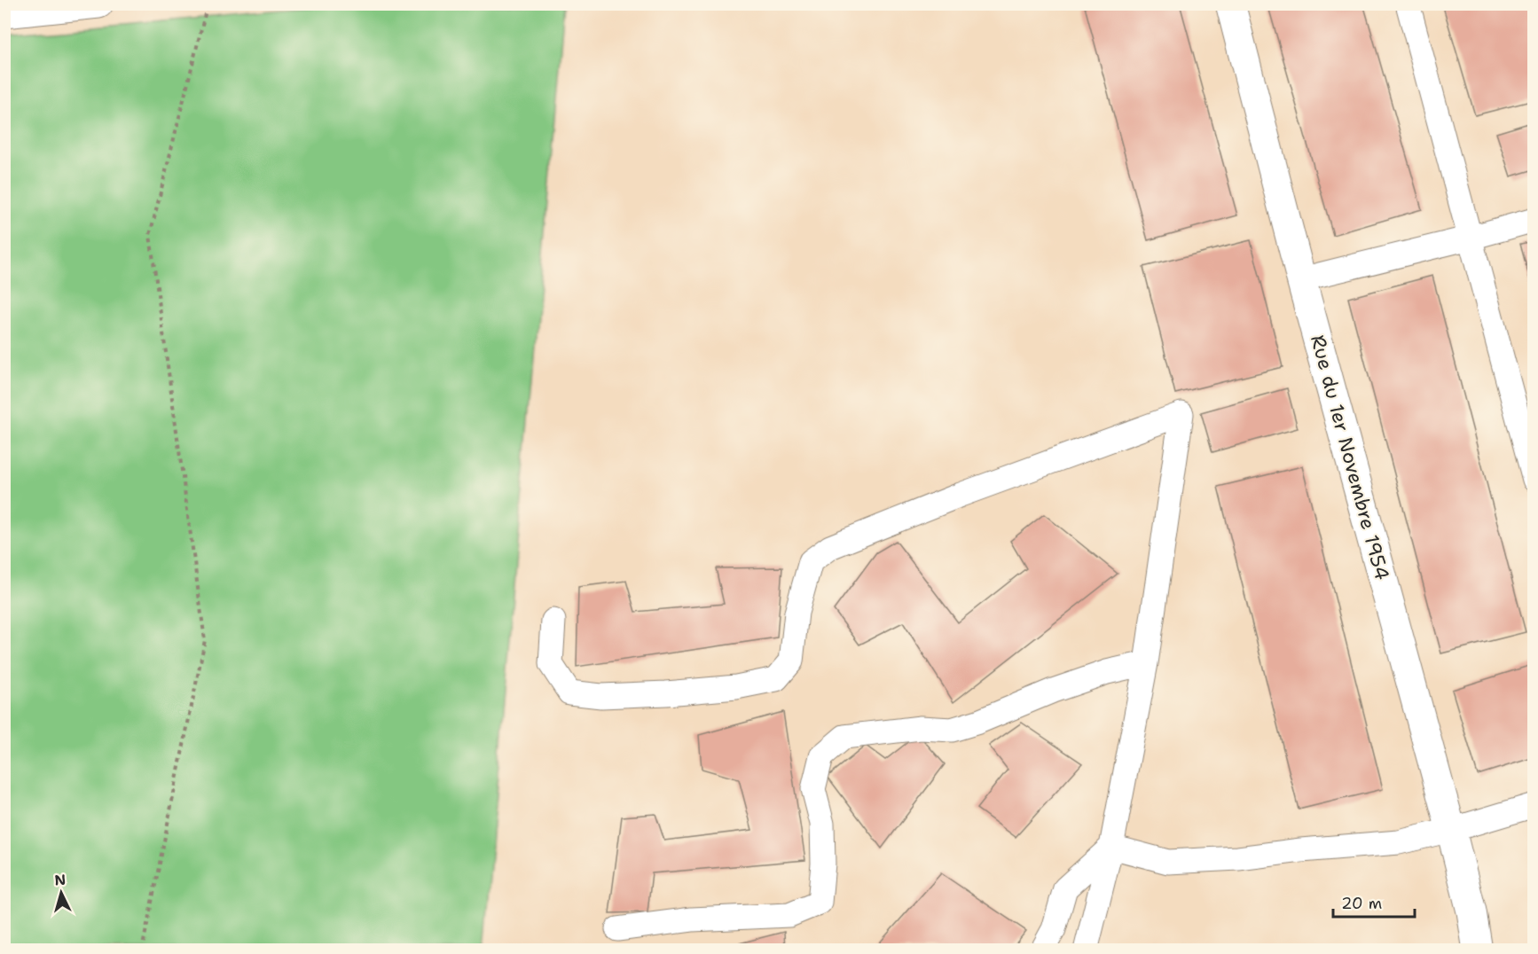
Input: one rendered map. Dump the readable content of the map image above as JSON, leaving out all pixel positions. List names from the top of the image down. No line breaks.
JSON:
{"streets":{"main road":["Rue du 1er Novembre 1954"]},"scale_bar":"20 m","north":"top"}
